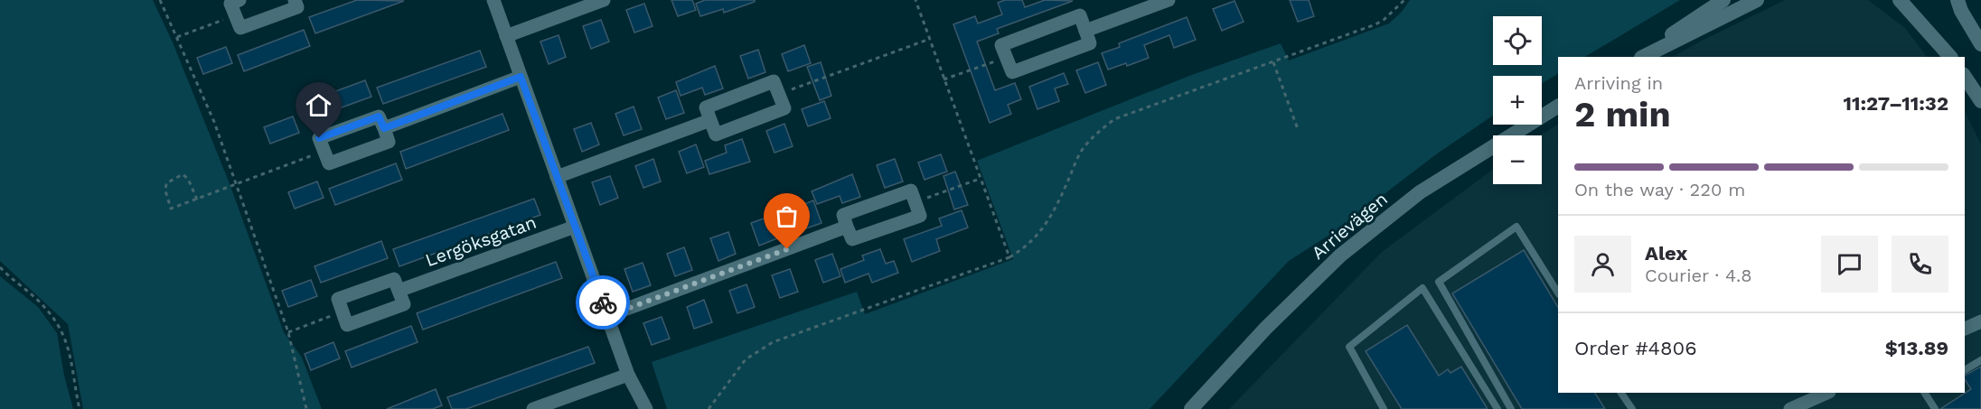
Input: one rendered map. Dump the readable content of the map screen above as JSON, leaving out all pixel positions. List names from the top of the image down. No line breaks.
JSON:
{"streets":{"main road":["Arrievägen"],"street":["Lergöksgatan"]},"page":{"map_buttons":["+","−"],"heading":["2 min","Arriving in","11:27–11:32"],"panel":["Alex","Courier · 4.8","Order #4806","$13.89"],"bar":"On the way · 220 m"}}
